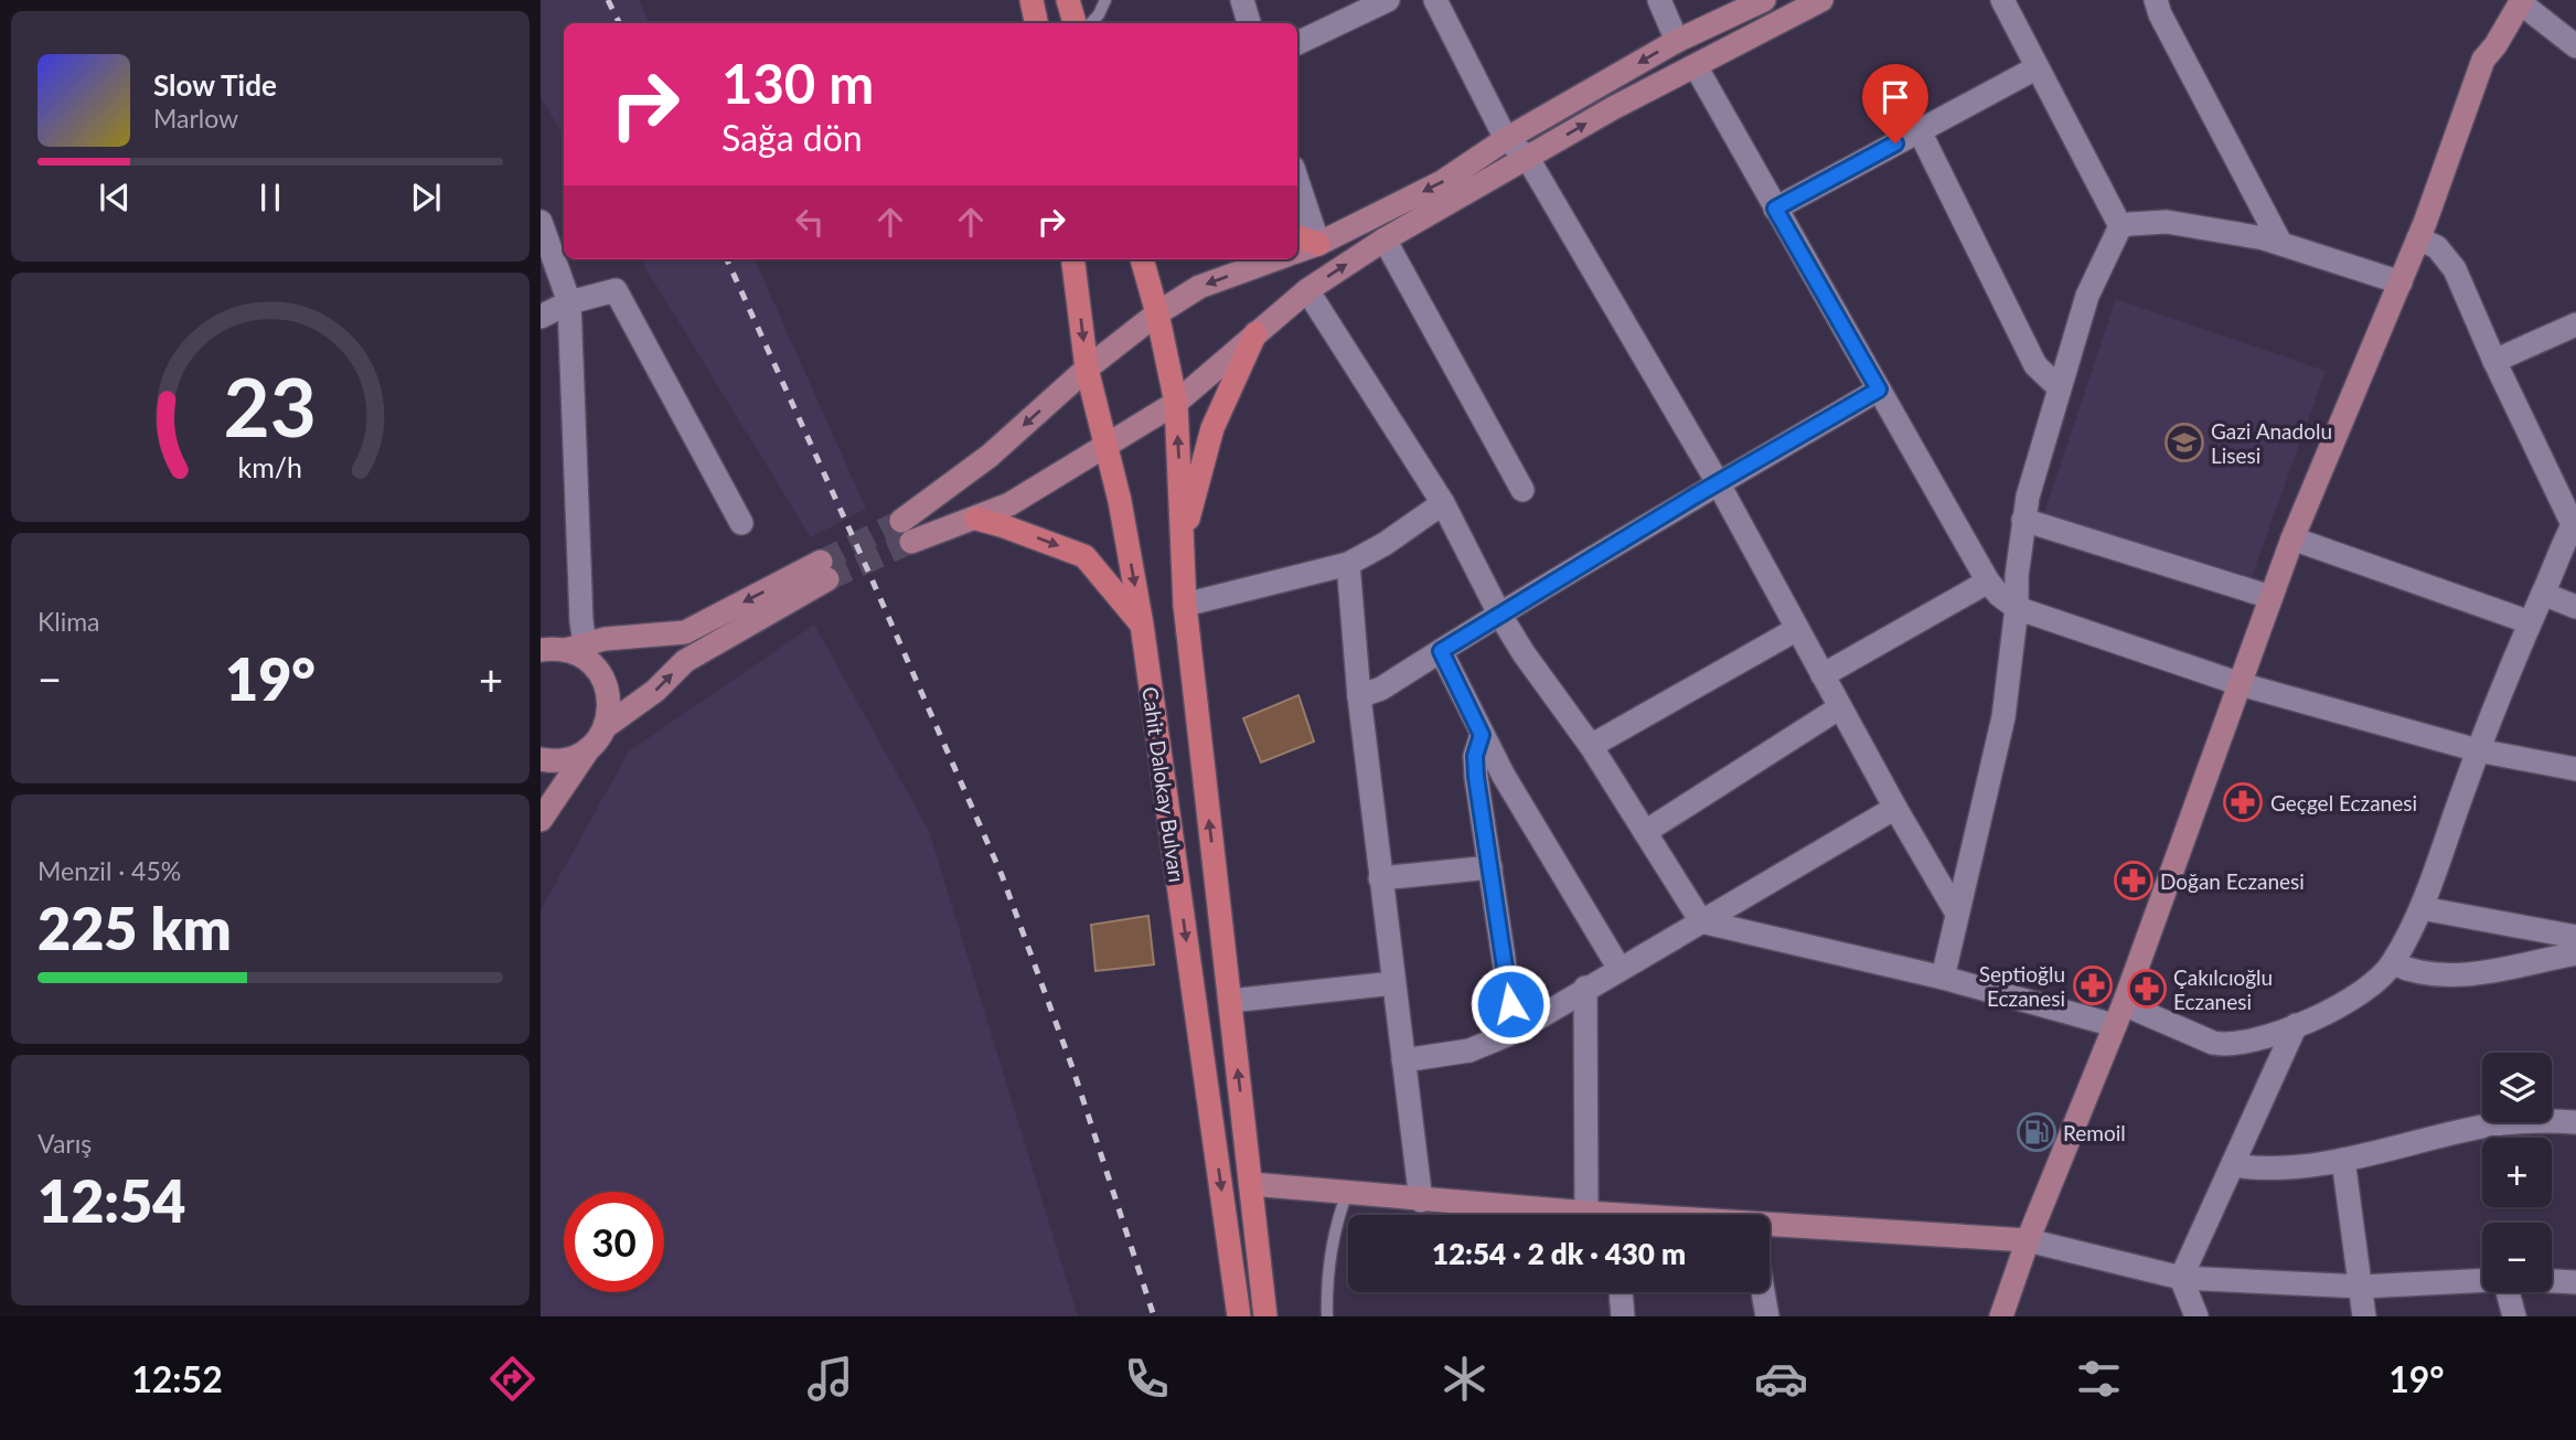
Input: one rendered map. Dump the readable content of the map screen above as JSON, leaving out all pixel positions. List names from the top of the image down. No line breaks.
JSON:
{"streets":{"main road":["Cahit Dalokay Bulvarı"]},"places":{"school or university":["Gazi Anadolu Lisesi"],"pharmacy":["Geçgel Eczanesi","Doğan Eczanesi","Septioğlu Eczanesi","Çakılcıoğlu Eczanesi"],"fuel station":["Remoil"]},"page":{"turn":["130 m","Sağa dön"],"song":["Slow Tide","Marlow"],"tile":["Klima",["Menzil · 45%","225 km"],["Varış","12:54"]],"heat":["−","19°","+"],"map_buttons":["+","−"],"limit":"30","trip":"12:54 · 2 dk · 430 m","tabs":["12:52","19°"],"gauge":["23","km/h"]}}
